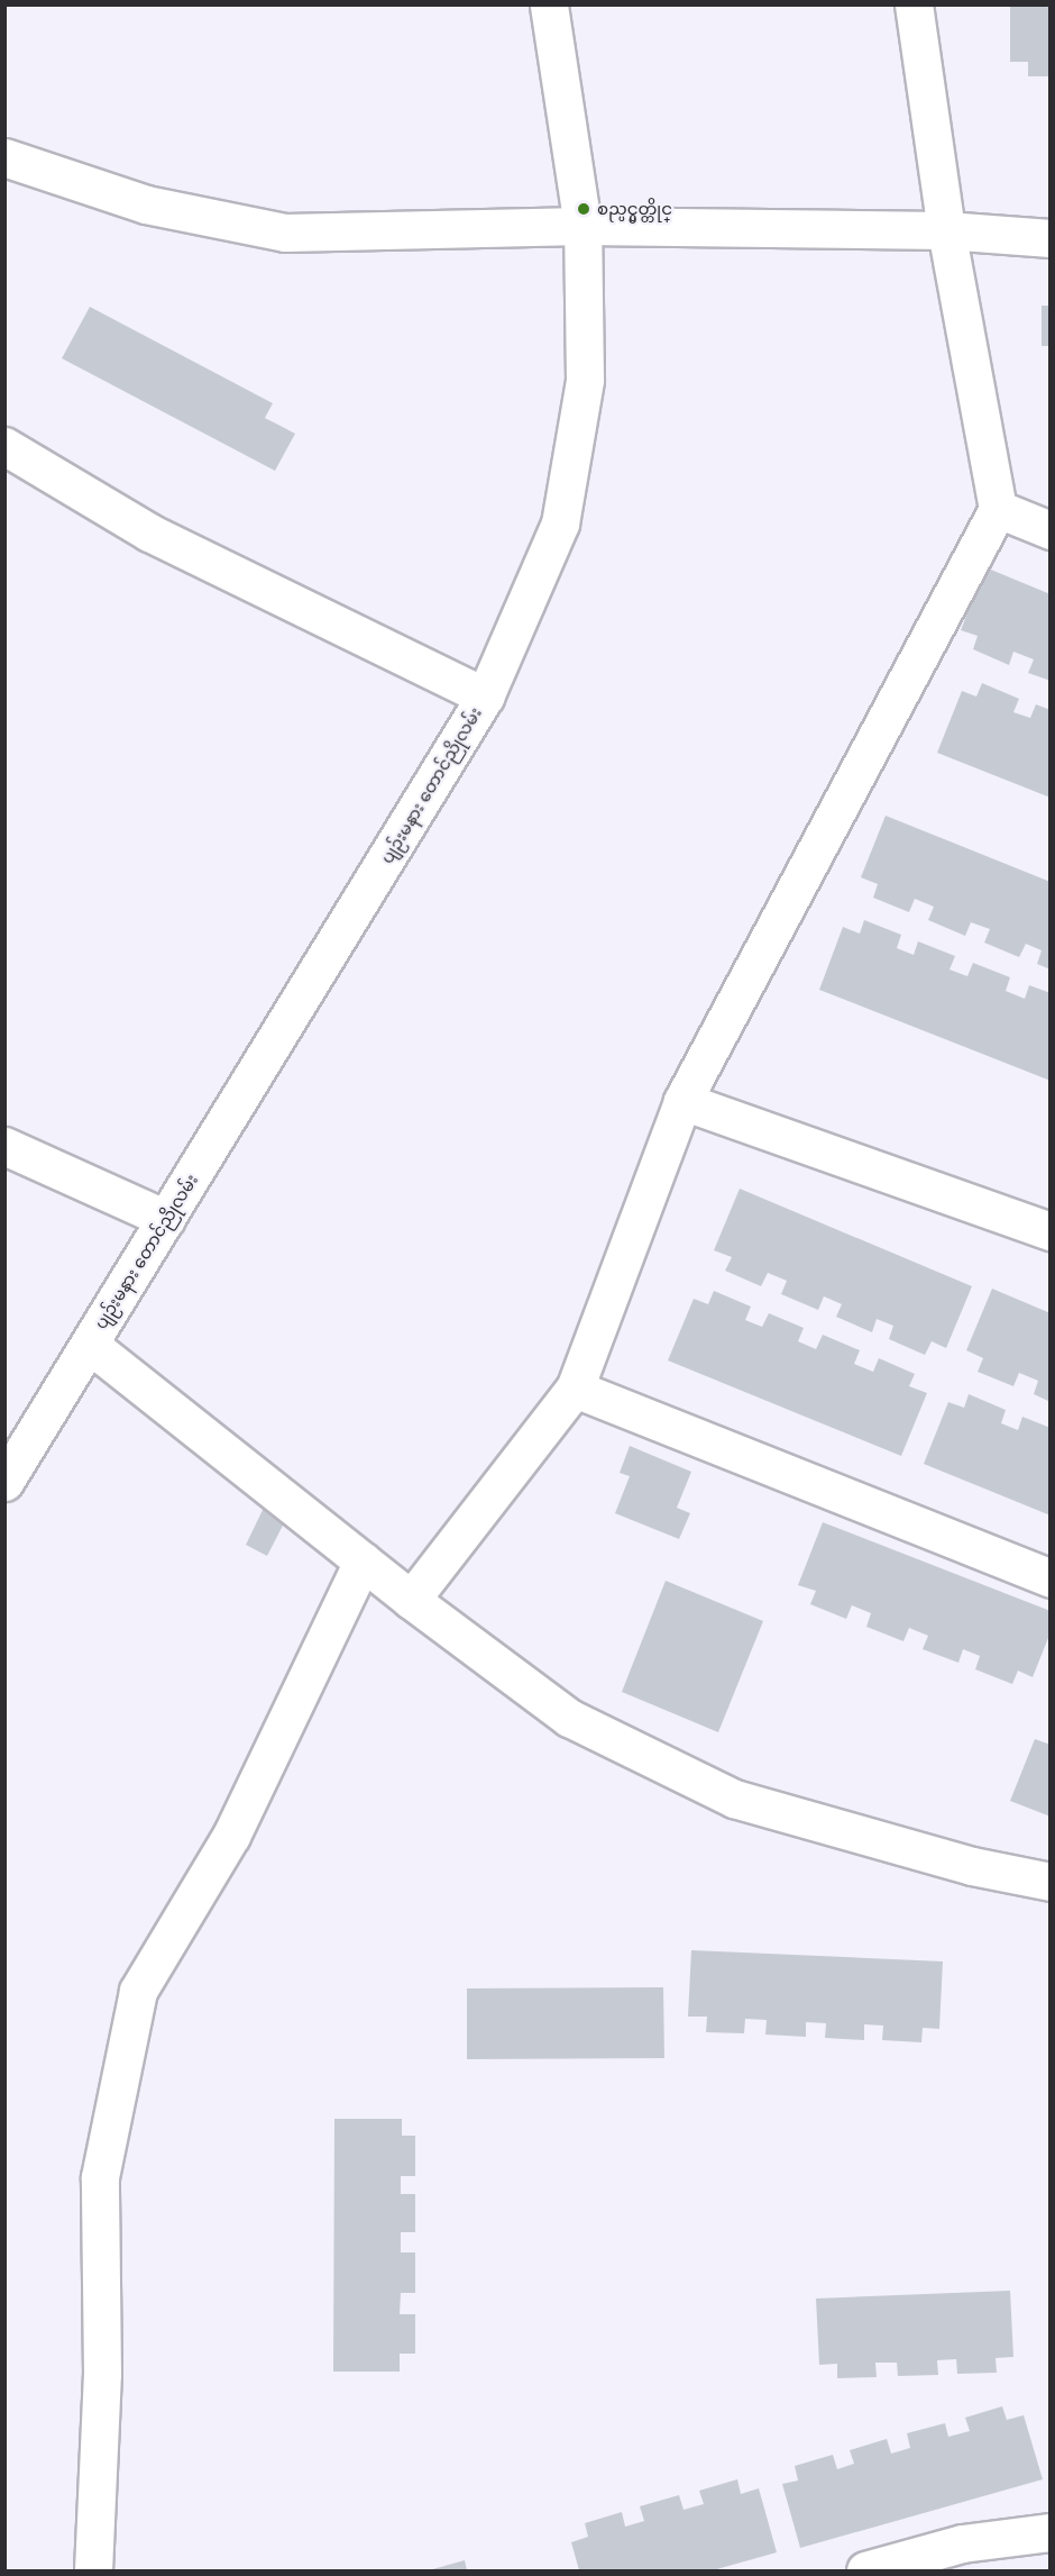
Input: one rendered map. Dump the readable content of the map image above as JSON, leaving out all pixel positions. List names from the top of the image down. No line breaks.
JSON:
{"streets":{"street":["ပျဉ်းမနား တောင်ညိုလမ်း"]},"places":["စည္ပင္မွတ္တိုင္"]}
